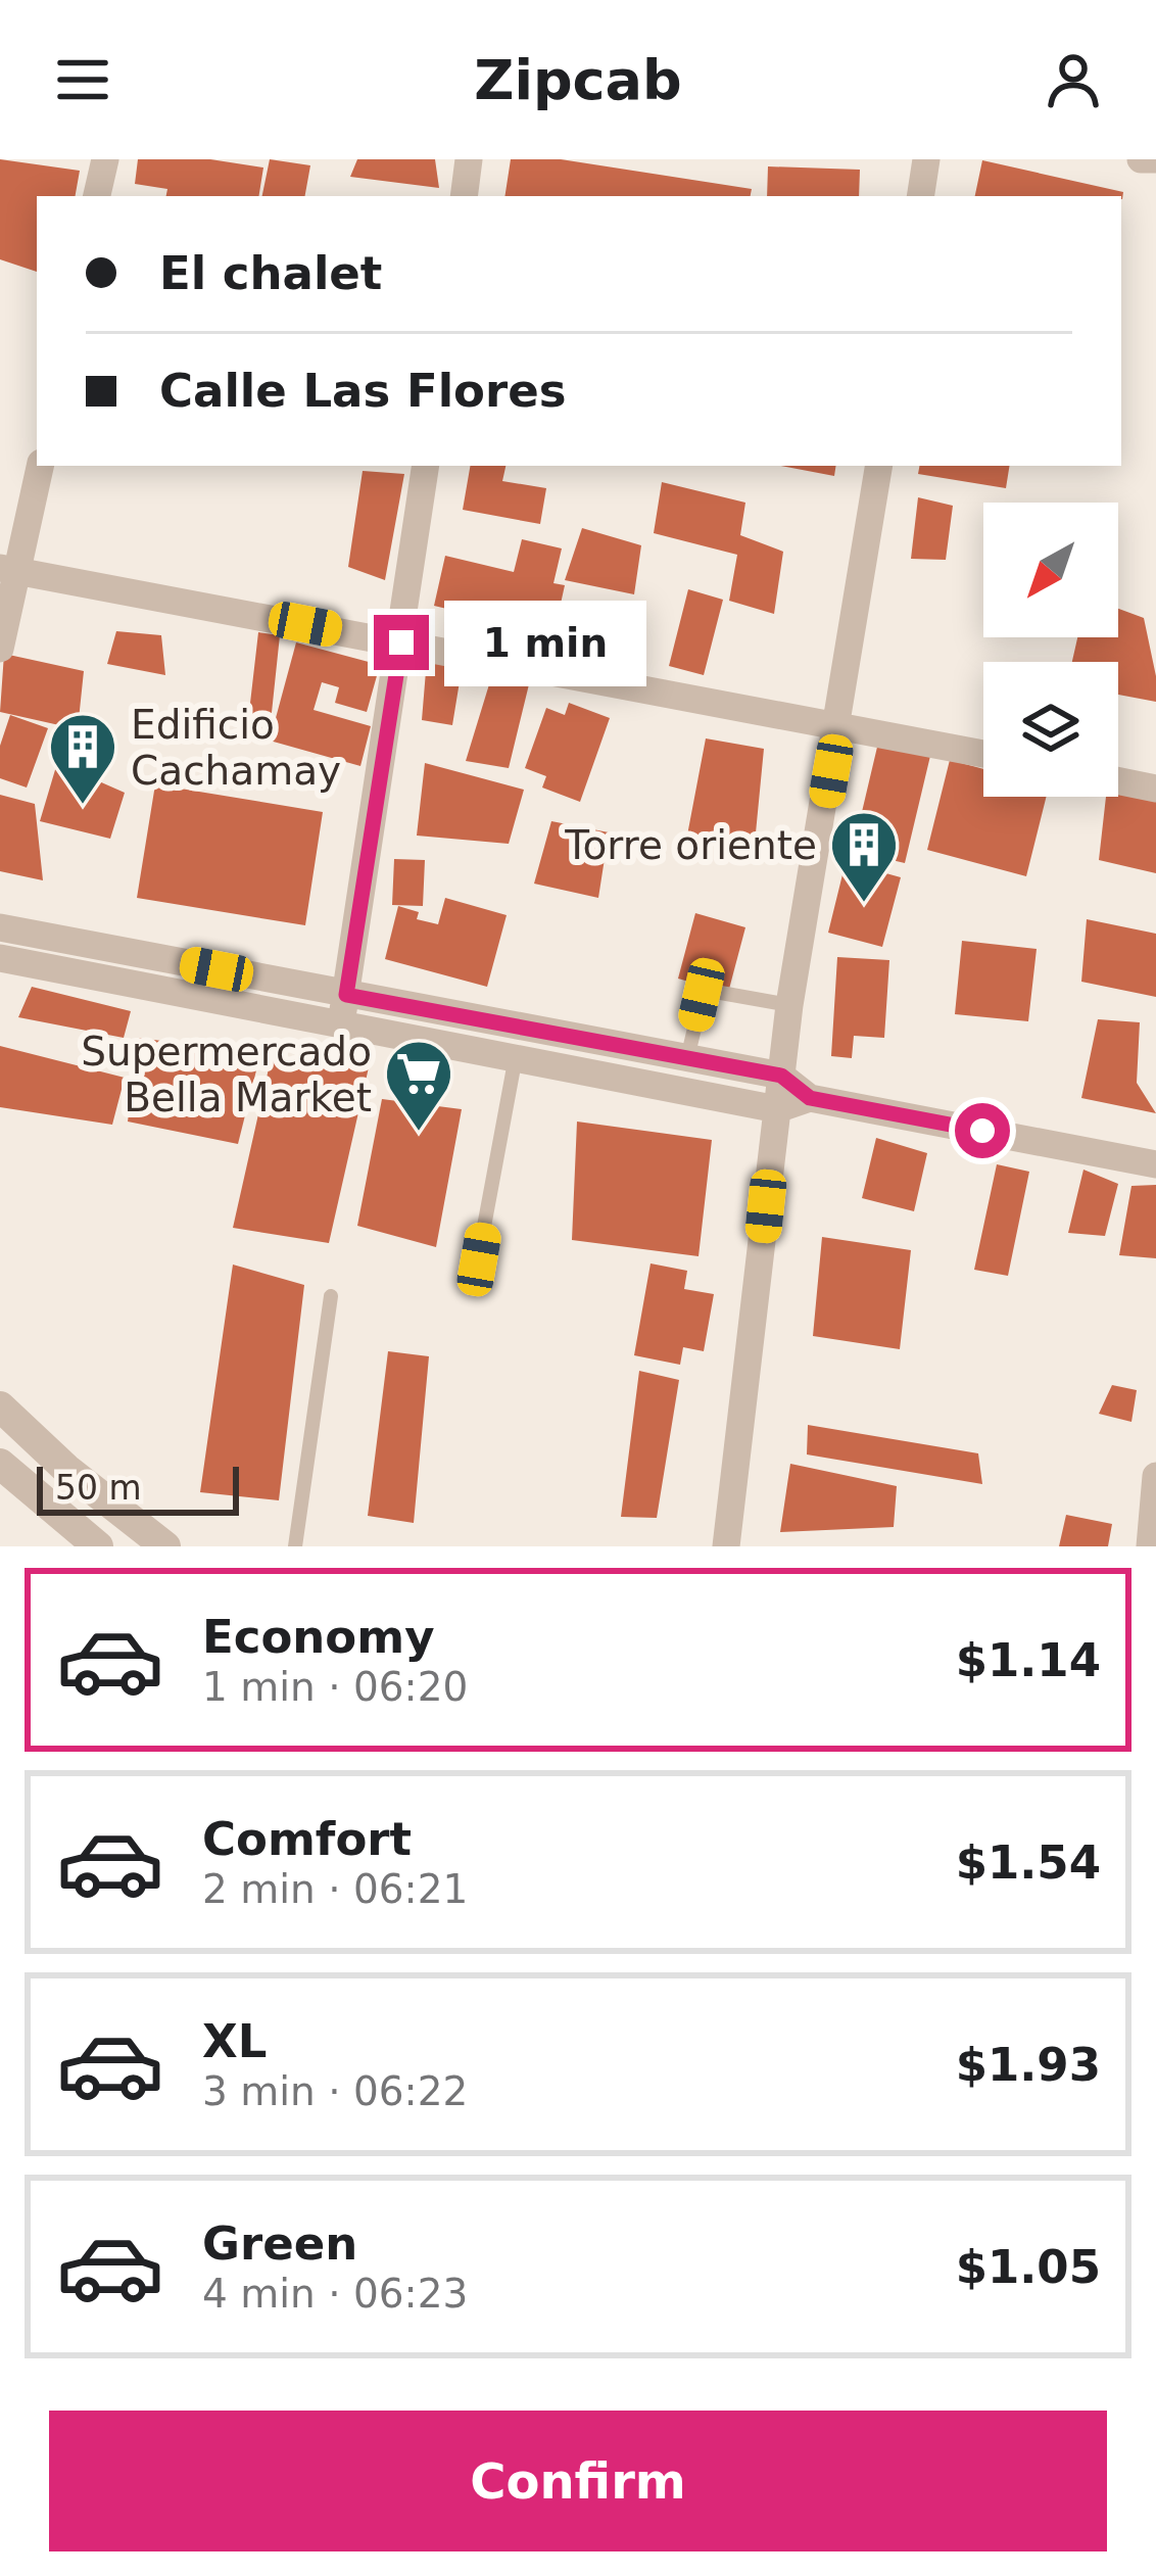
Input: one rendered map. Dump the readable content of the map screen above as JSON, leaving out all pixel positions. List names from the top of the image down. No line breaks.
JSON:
{"places":{"building":["Edificio Cachamay","Torre oriente"],"supermarket":["Supermercado Bella Market"]},"scale_bar":"50 m","north":"bottom left","page":{"header":"Zipcab","banner":["El chalet","Calle Las Flores"],"bubble":"1 min","scale":"50 m","list":[{"name":"Economy","note":"1 min · 06:20","value":"$1.14"},{"name":"Comfort","note":"2 min · 06:21","value":"$1.54"},{"name":"XL","note":"3 min · 06:22","value":"$1.93"},{"name":"Green","note":"4 min · 06:23","value":"$1.05"}],"buttons":"Confirm"}}
